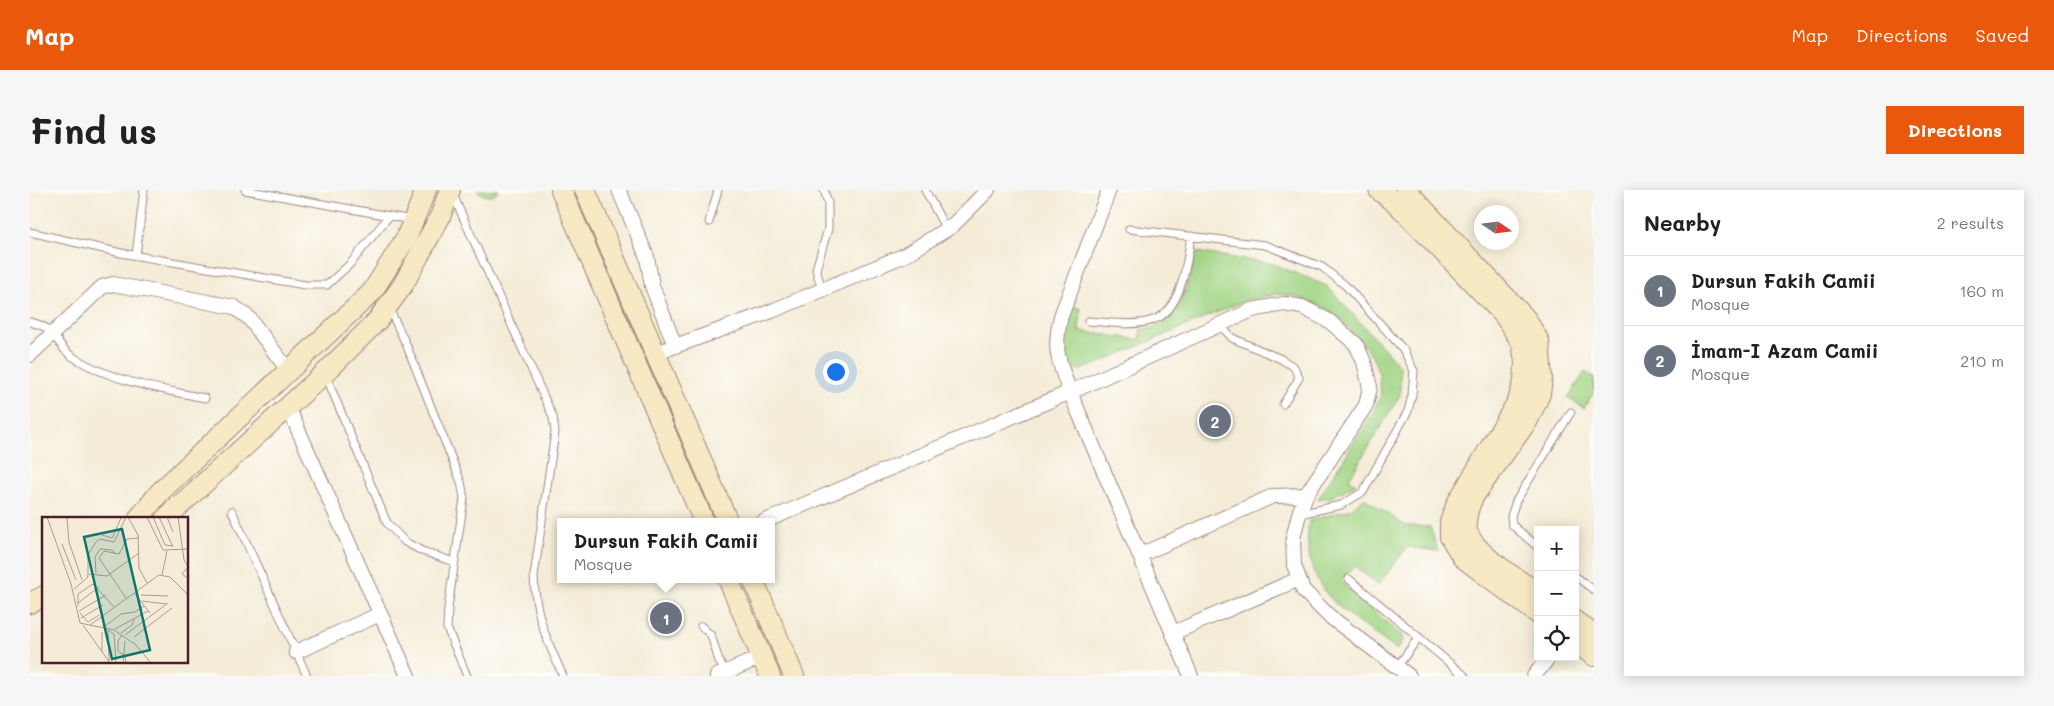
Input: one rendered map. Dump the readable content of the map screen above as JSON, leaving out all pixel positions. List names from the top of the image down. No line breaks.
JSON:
{"north":"right","page":{"header":"Map","nav":["Map","Directions","Saved"],"buttons":"Directions","title":"Find us","heading":["Nearby","2 results"],"list":[{"mark":"1","name":"Dursun Fakih Camii","note":"Mosque","value":"160 m"},{"mark":"2","name":"İmam-I Azam Camii","note":"Mosque","value":"210 m"}],"pins":["2","1"],"popup":["Dursun Fakih Camii","Mosque"],"map_buttons":["+","−"]}}
